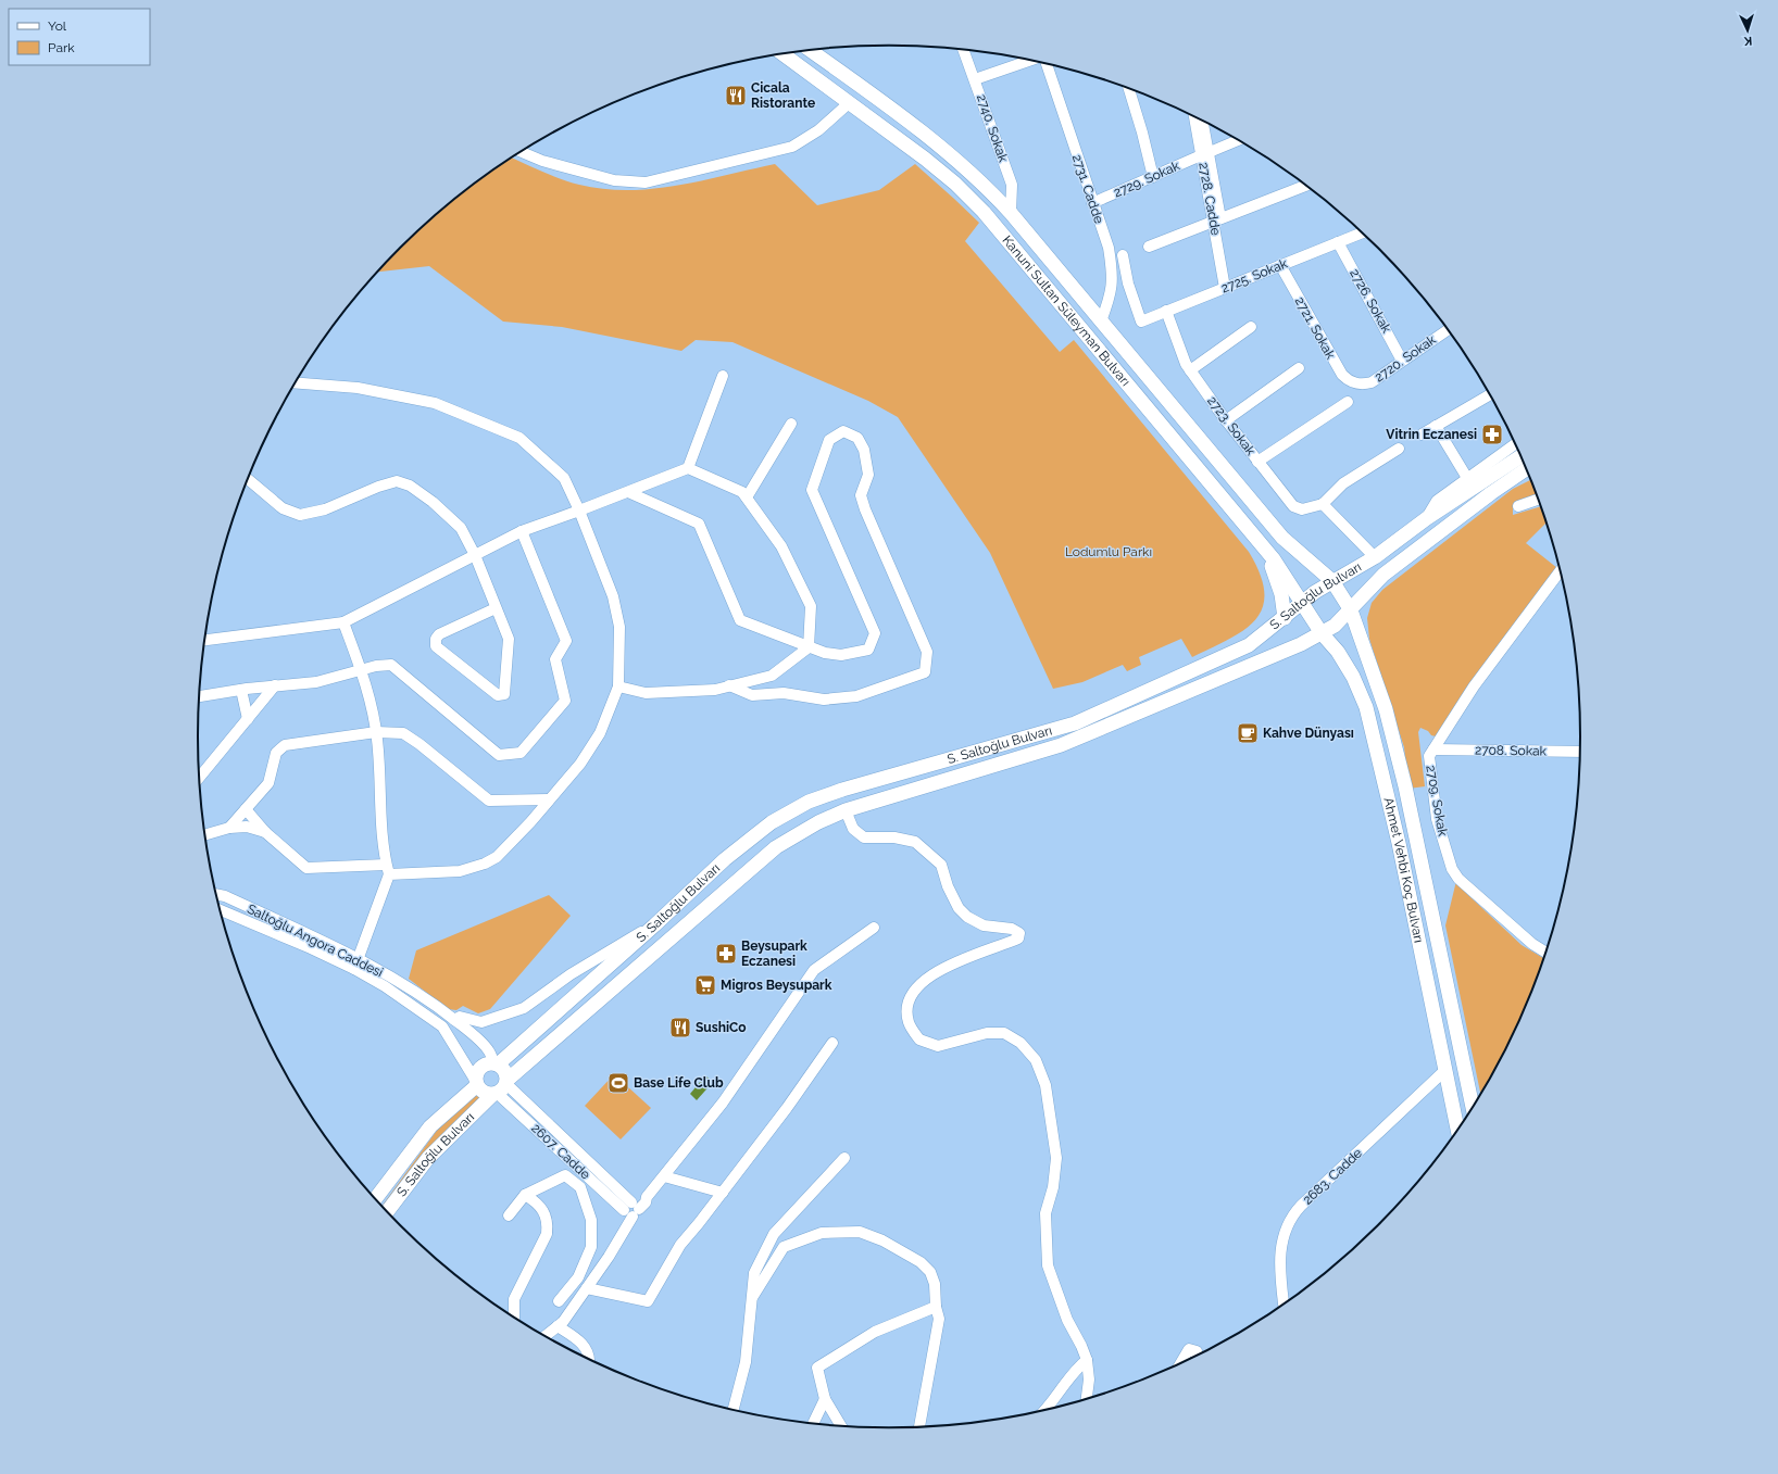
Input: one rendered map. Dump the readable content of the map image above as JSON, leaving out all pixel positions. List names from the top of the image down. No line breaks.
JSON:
{"streets":{"main road":["Kanuni Sultan Süleyman Bulvarı","S. Saltoğlu Bulvarı","Ahmet Vehbi Koç Bulvarı"],"street":["2740. Sokak","2729. Sokak","2731. Cadde","2728. Cadde","2725. Sokak","2726. Sokak","2721. Sokak","2720. Sokak","2723. Sokak","2708. Sokak","2709. Sokak","Saltoğlu Angora Caddesi","2607. Cadde","2683. Cadde"]},"crossings":[["2740. Sokak","Kanuni Sultan Süleyman Bulvarı"],["2729. Sokak","2731. Cadde"],["2729. Sokak","2728. Cadde"],["2731. Cadde","Kanuni Sultan Süleyman Bulvarı"],["2728. Cadde","2725. Sokak"],["2725. Sokak","2726. Sokak"],["2725. Sokak","2721. Sokak"],["2725. Sokak","2723. Sokak"],["2726. Sokak","2720. Sokak"],["Kanuni Sultan Süleyman Bulvarı","S. Saltoğlu Bulvarı"],["Kanuni Sultan Süleyman Bulvarı","Ahmet Vehbi Koç Bulvarı"],["2721. Sokak","2720. Sokak"],["S. Saltoğlu Bulvarı","Ahmet Vehbi Koç Bulvarı"],["S. Saltoğlu Bulvarı","Saltoğlu Angora Caddesi"],["S. Saltoğlu Bulvarı","2607. Cadde"],["2708. Sokak","2709. Sokak"],["Ahmet Vehbi Koç Bulvarı","2683. Cadde"],["Saltoğlu Angora Caddesi","2607. Cadde"]],"parks":["Lodumlu Parkı"],"places":{"restaurant":["Cicala Ristorante","SushiCo"],"pharmacy":["Vitrin Eczanesi","Beysupark Eczanesi"],"cafe":["Kahve Dünyası"],"supermarket":["Migros Beysupark"],"sports":["Base Life Club"]},"legend":["Yol","Park"],"north":"bottom"}
